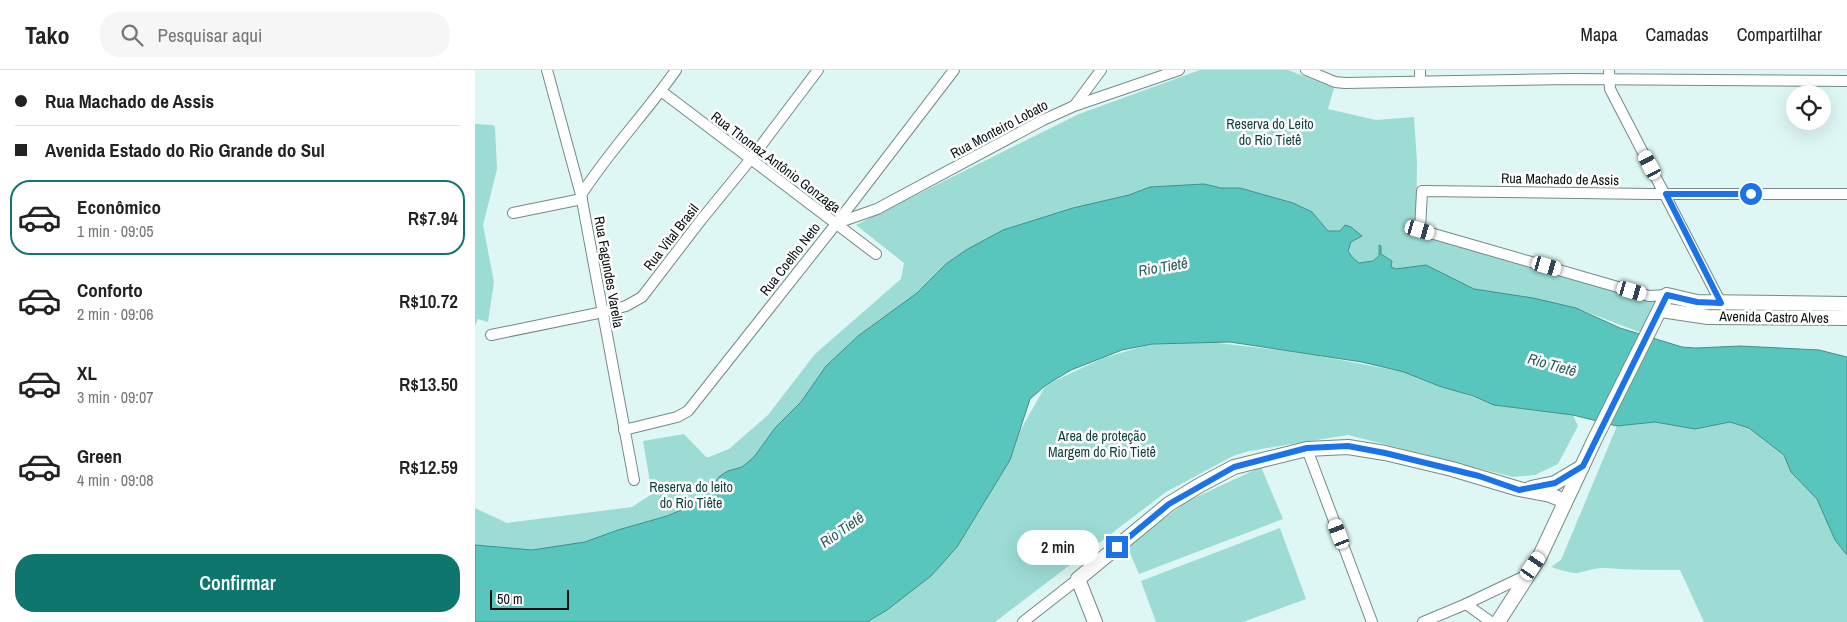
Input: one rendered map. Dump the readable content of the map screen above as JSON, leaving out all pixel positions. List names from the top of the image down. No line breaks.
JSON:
{"streets":{"street":["Rua Monteiro Lobato","Rua Thomaz Antônio Gonzaga","Rua Machado de Assis","Rua Vital Brasil","Rua Coelho Neto","Rua Fagundes Varella","Avenida Castro Alves"]},"crossings":[["Rua Monteiro Lobato","Rua Thomaz Antônio Gonzaga"],["Rua Monteiro Lobato","Rua Coelho Neto"],["Rua Thomaz Antônio Gonzaga","Rua Vital Brasil"],["Rua Thomaz Antônio Gonzaga","Rua Coelho Neto"],["Rua Machado de Assis","Avenida Castro Alves"],["Rua Vital Brasil","Rua Fagundes Varella"],["Rua Coelho Neto","Rua Fagundes Varella"]],"water":["Rio Tietê"],"parks":["Reserva do Leito do Rio Tietê","Area de proteção Margem do Rio Tietê","Reserva do leito do Rio Tiête"],"scale_bar":"50 m","page":{"header":"Tako","search":"Pesquisar aqui","nav":["Mapa","Camadas","Compartilhar"],"banner":["Rua Machado de Assis","Avenida Estado do Rio Grande do Sul"],"list":[{"name":"Econômico","note":"1 min · 09:05","value":"R$7.94"},{"name":"Conforto","note":"2 min · 09:06","value":"R$10.72"},{"name":"XL","note":"3 min · 09:07","value":"R$13.50"},{"name":"Green","note":"4 min · 09:08","value":"R$12.59"}],"bubble":"2 min","buttons":"Confirmar","scale":"50 m"}}
